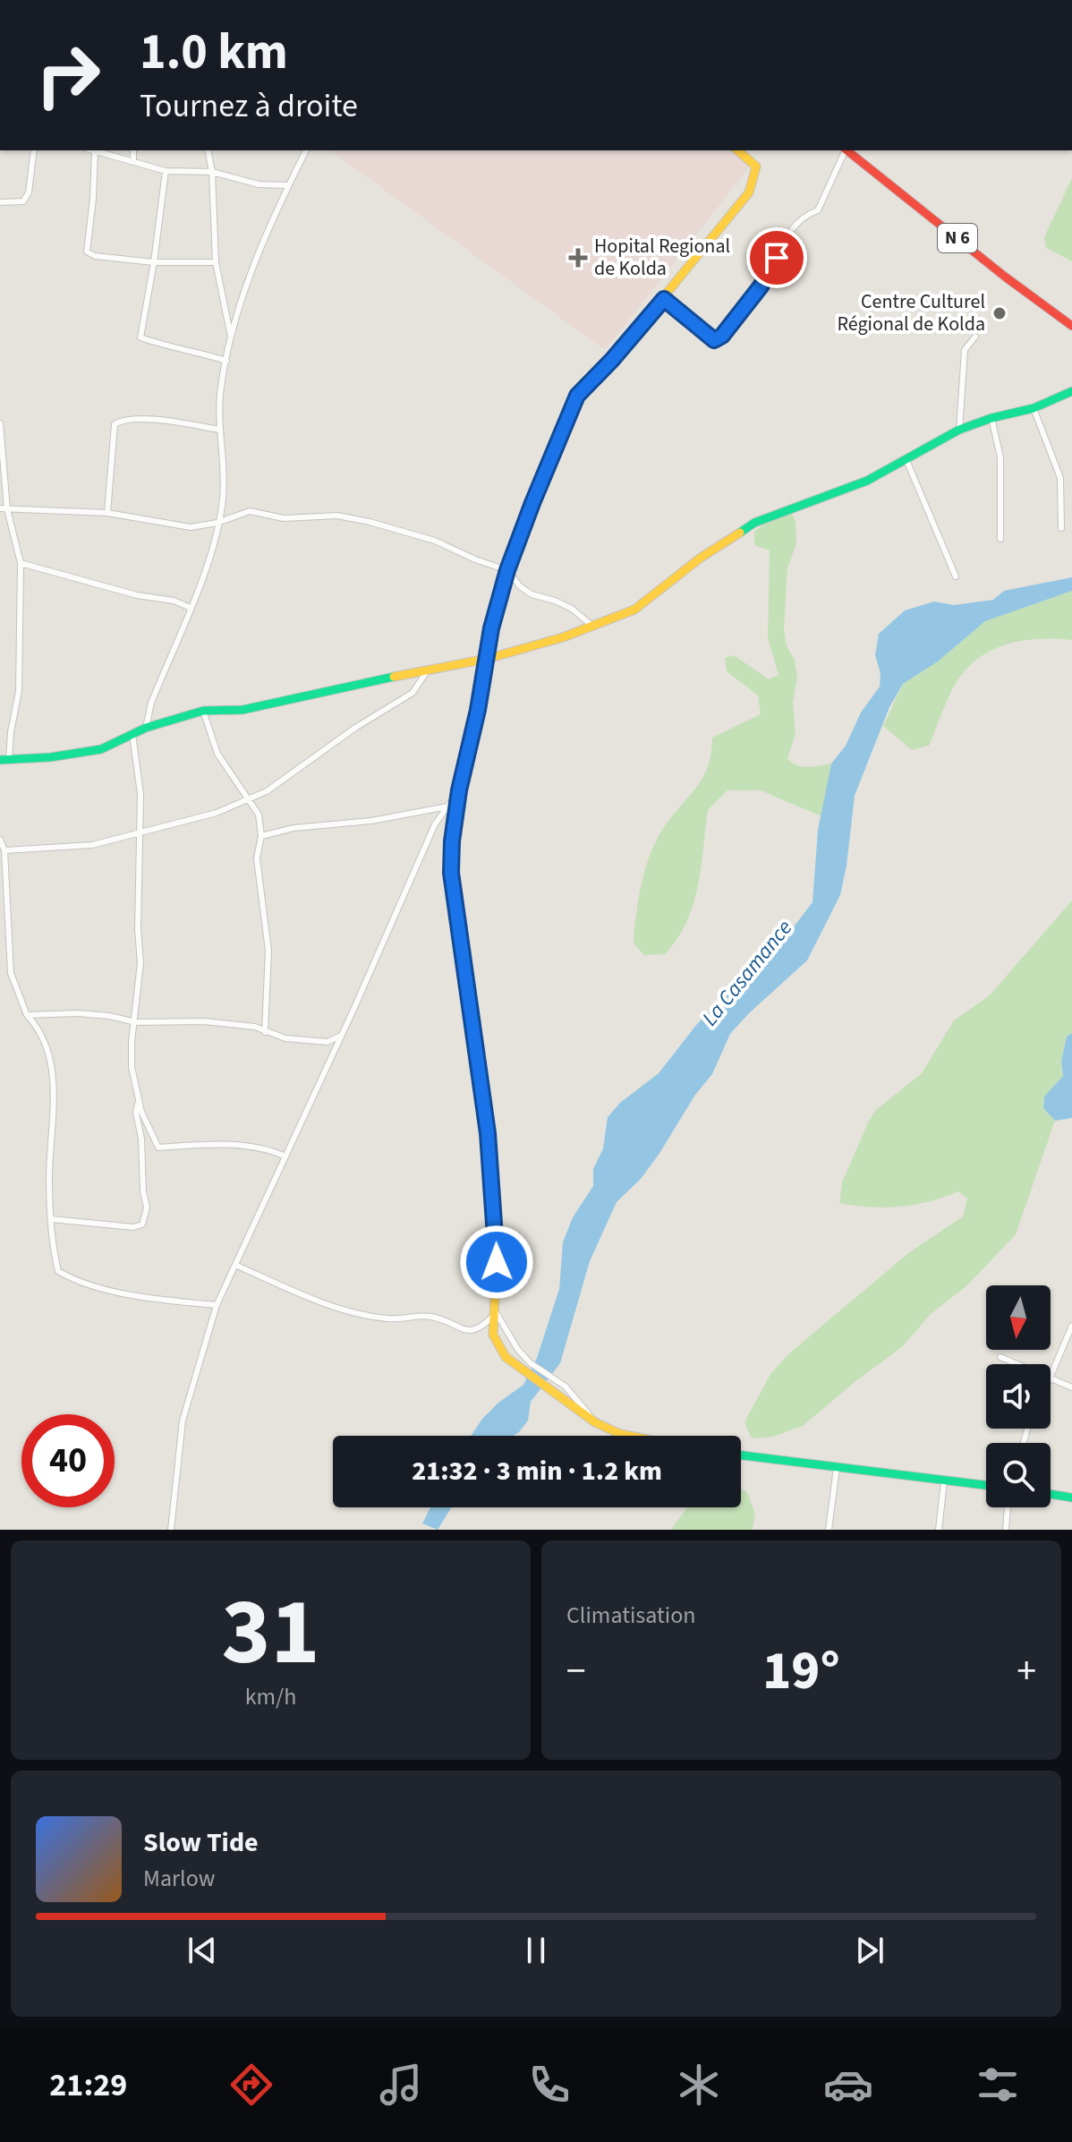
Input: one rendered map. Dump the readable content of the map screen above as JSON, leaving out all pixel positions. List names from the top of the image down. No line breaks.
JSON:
{"streets":{"street":["N 6"]},"water":["La Casamance"],"places":{"health":["Hopital Regional de Kolda"],"other":["Centre Culturel Régional de Kolda"]},"north":"bottom","page":{"turn":["1.0 km","Tournez à droite"],"limit":"40","trip":"21:32 · 3 min · 1.2 km","tile":[["31","km/h"],"Climatisation"],"heat":["−","19°","+"],"song":["Slow Tide","Marlow"],"tabs":"21:29"}}
